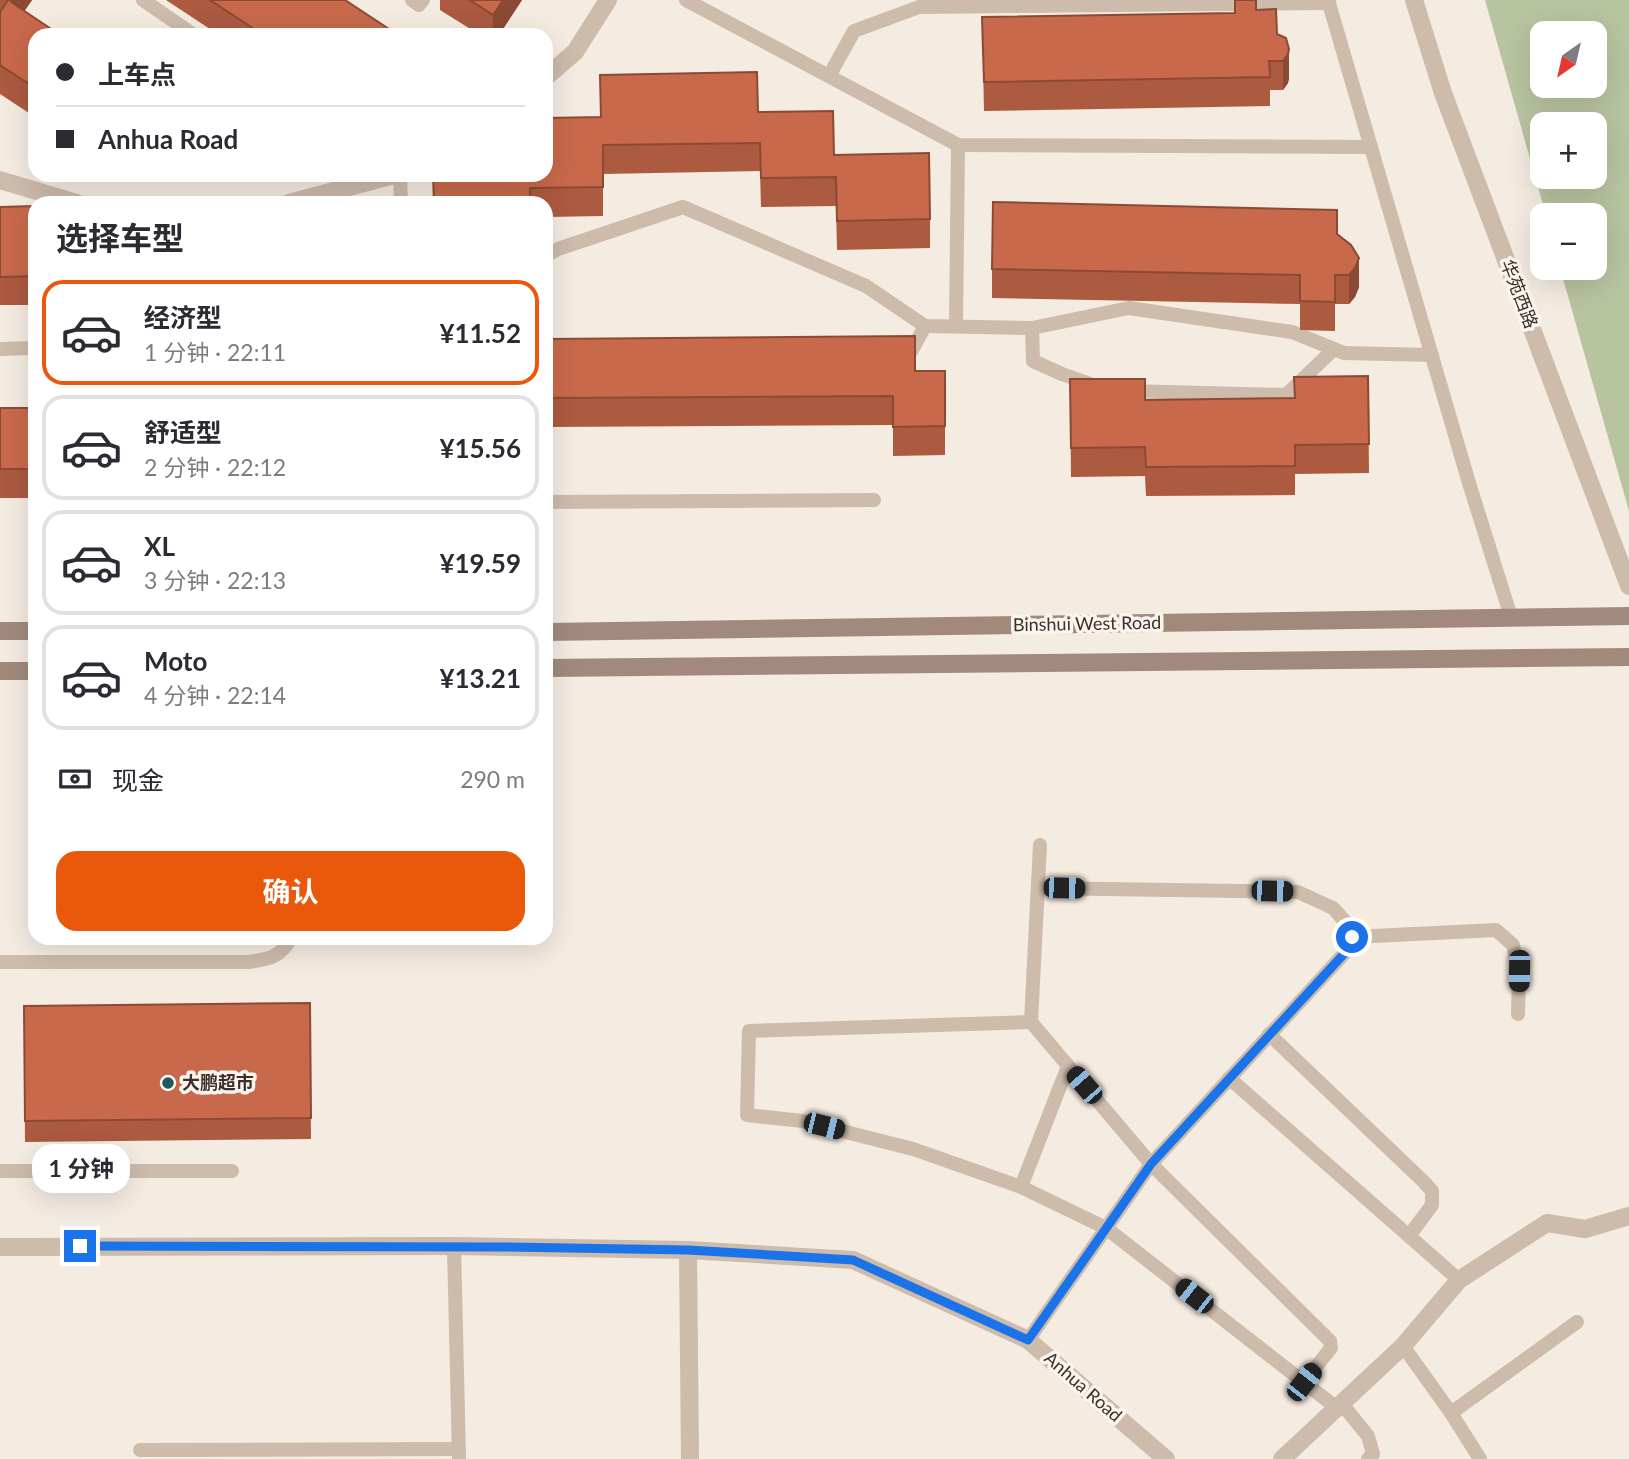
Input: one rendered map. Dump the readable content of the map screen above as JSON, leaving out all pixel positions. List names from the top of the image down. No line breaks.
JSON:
{"streets":{"main road":["Binshui West Road"],"street":["华苑西路","Anhua Road"]},"places":["大鹏超市"],"north":"bottom left","page":{"map_buttons":["+","−"],"banner":["上车点","Anhua Road"],"heading":"选择车型","list":[{"name":"经济型","note":"1 分钟 · 22:11","value":"¥11.52"},{"name":"舒适型","note":"2 分钟 · 22:12","value":"¥15.56"},{"name":"XL","note":"3 分钟 · 22:13","value":"¥19.59"},{"name":"Moto","note":"4 分钟 · 22:14","value":"¥13.21"}],"pay":["现金","290 m"],"buttons":"确认","bubble":"1 分钟"}}
